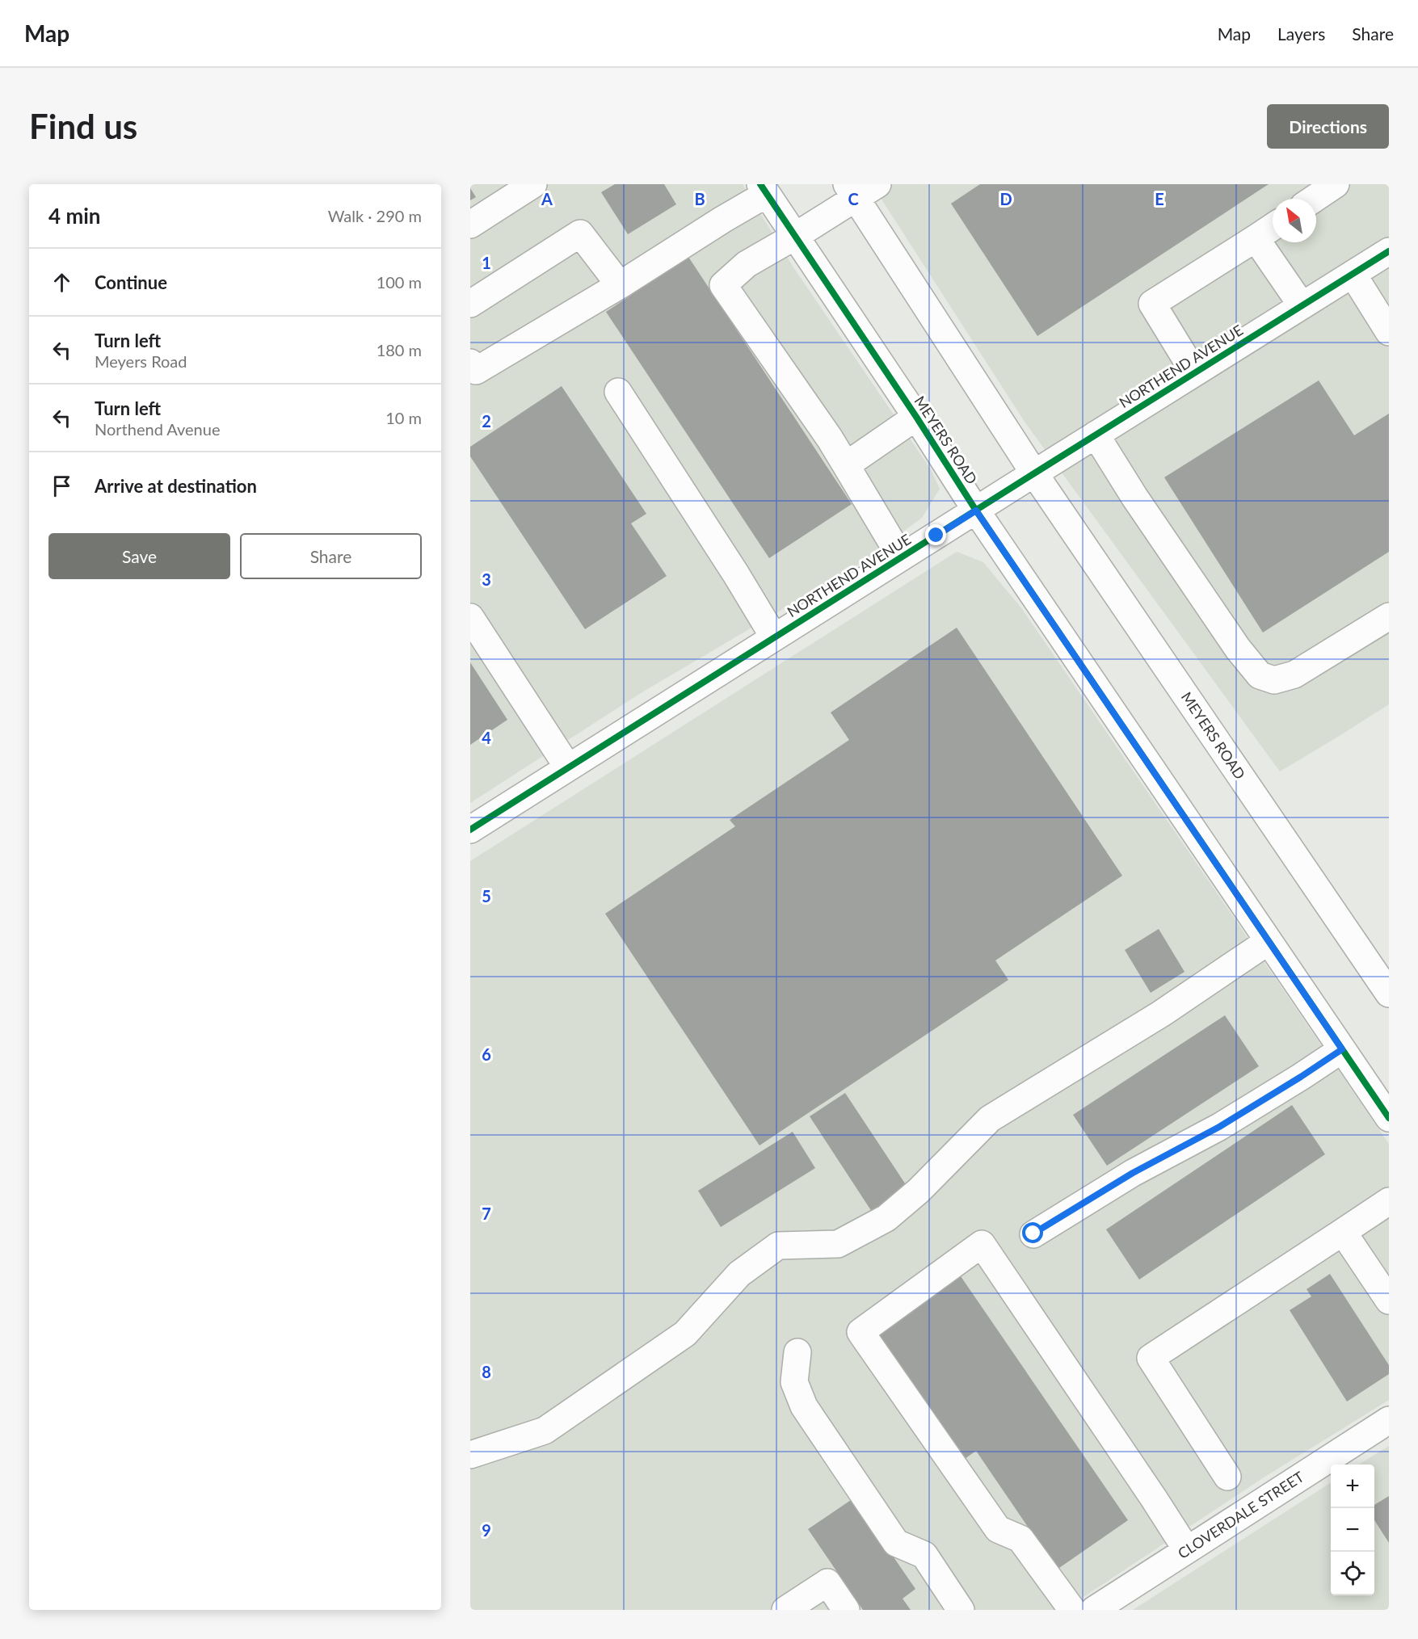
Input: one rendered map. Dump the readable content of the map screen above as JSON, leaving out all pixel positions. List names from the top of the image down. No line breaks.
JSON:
{"streets":{"street":["NORTHEND AVENUE","MEYERS ROAD","CLOVERDALE STREET"]},"crossings":[["NORTHEND AVENUE","MEYERS ROAD"]],"north":"top left","page":{"header":"Map","nav":["Map","Layers","Share"],"buttons":["Directions",["Save","Share"]],"title":"Find us","heading":["4 min","Walk · 290 m"],"list":[["Continue","100 m"],["Turn left","Meyers Road","180 m"],["Turn left","Northend Avenue","10 m"],"Arrive at destination"],"map_buttons":["+","−"]},"grid":{"columns":["A","B","C","D","E"],"rows":["1","2","3","4","5","6","7","8","9"]}}
